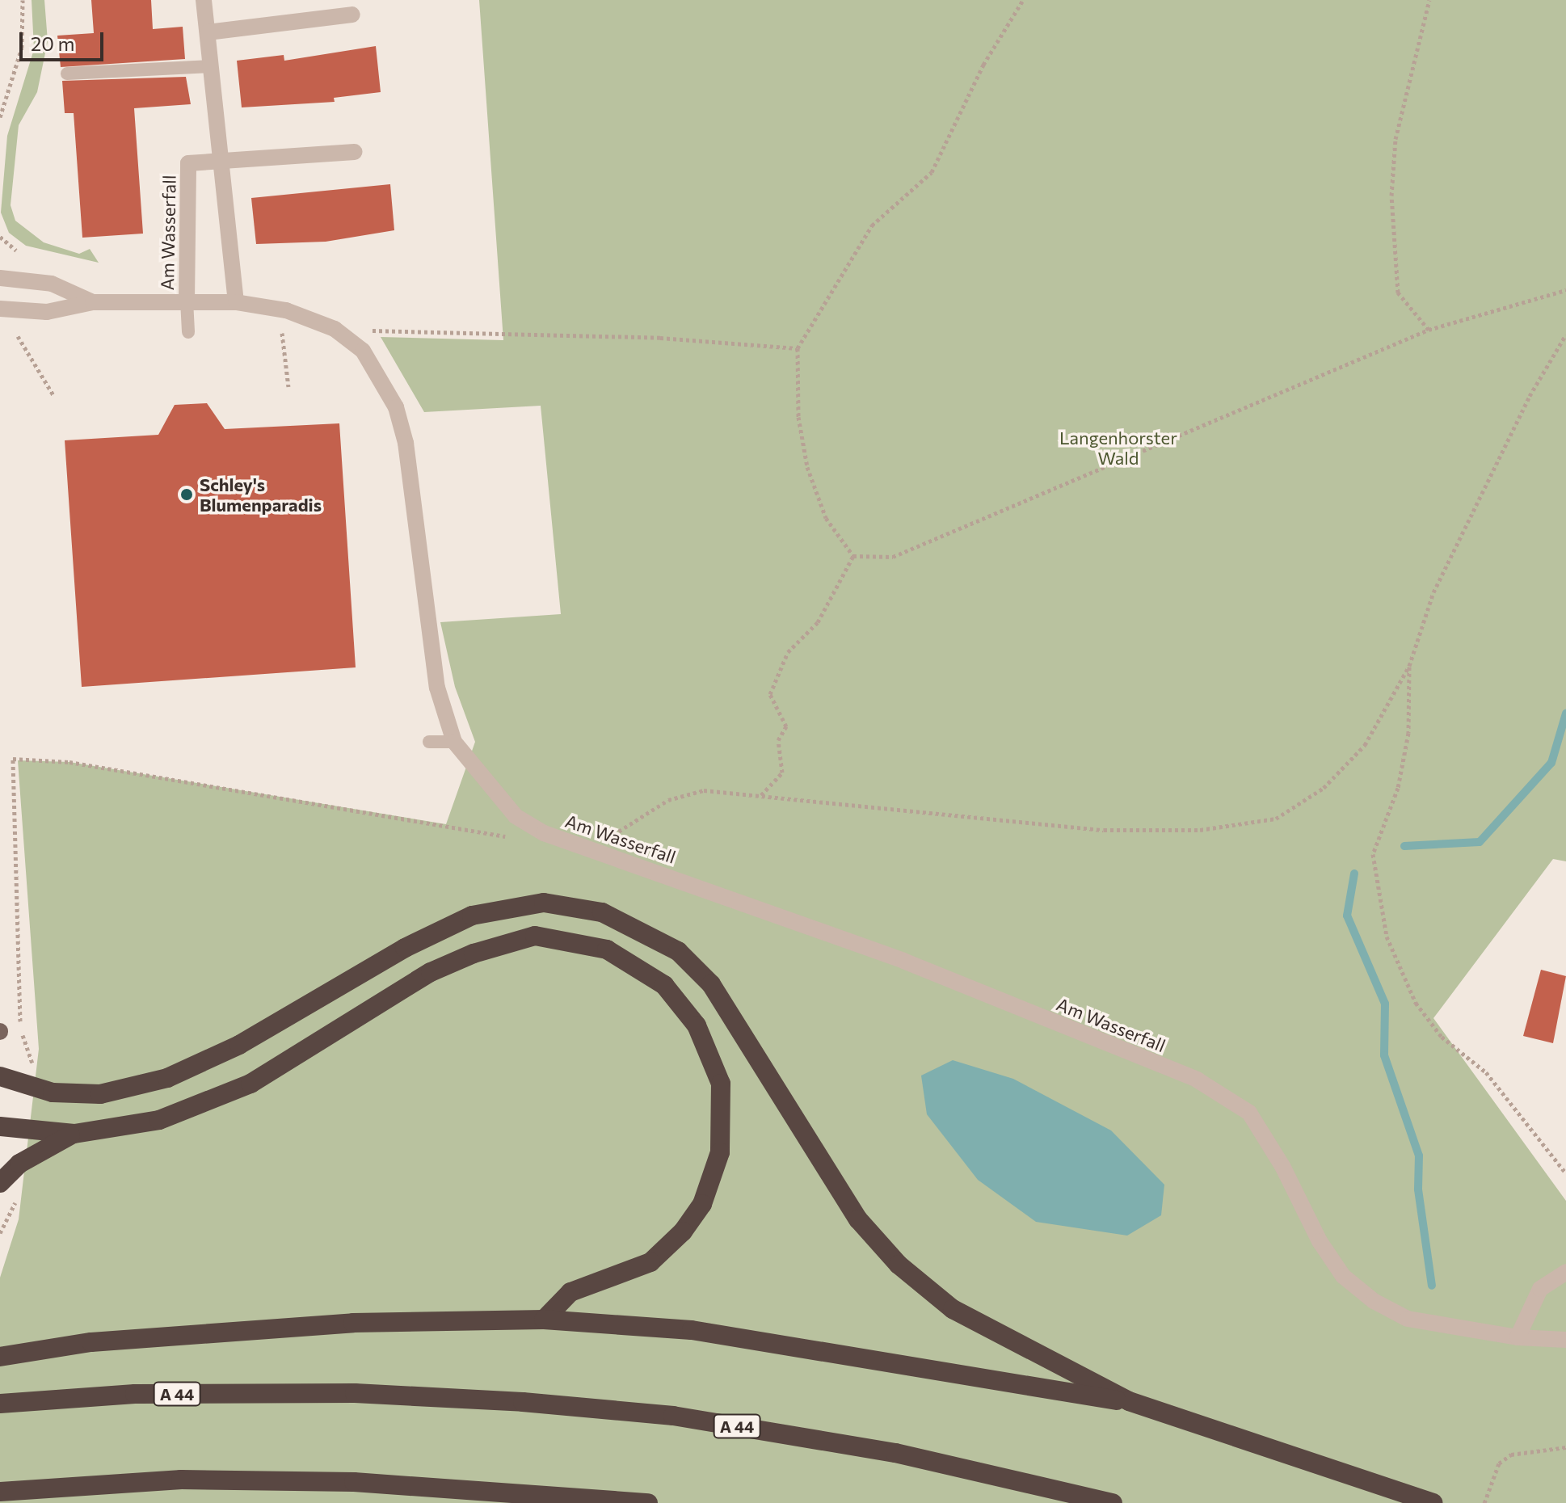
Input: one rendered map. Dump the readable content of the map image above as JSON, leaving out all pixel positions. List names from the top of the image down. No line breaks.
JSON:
{"streets":{"highway":["A 44"],"street":["Am Wasserfall"]},"parks":["Langenhorster Wald"],"places":["Schley's Blumenparadis"],"scale_bar":"20 m"}
